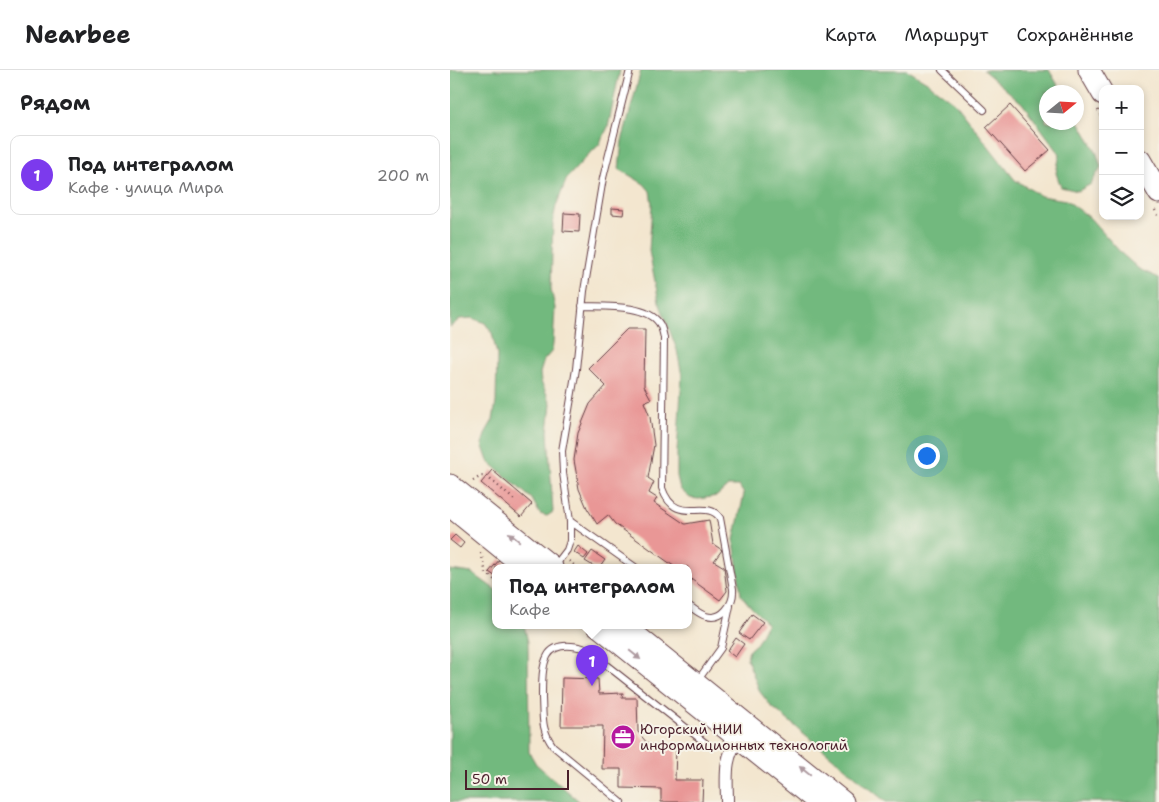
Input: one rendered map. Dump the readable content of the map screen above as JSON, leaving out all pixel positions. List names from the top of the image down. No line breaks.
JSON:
{"places":{"office":["Югорский НИИ информационных технологий"]},"scale_bar":"50 m","north":"right","page":{"header":"Nearbee","nav":["Карта","Маршрут","Сохранённые"],"heading":"Рядом","map_buttons":["+","−"],"list":[{"mark":"1","name":"Под интегралом","note":"Кафе · улица Мира","value":"200 m"}],"popup":["Под интегралом","Кафе"],"pins":"1","scale":"50 m"}}
